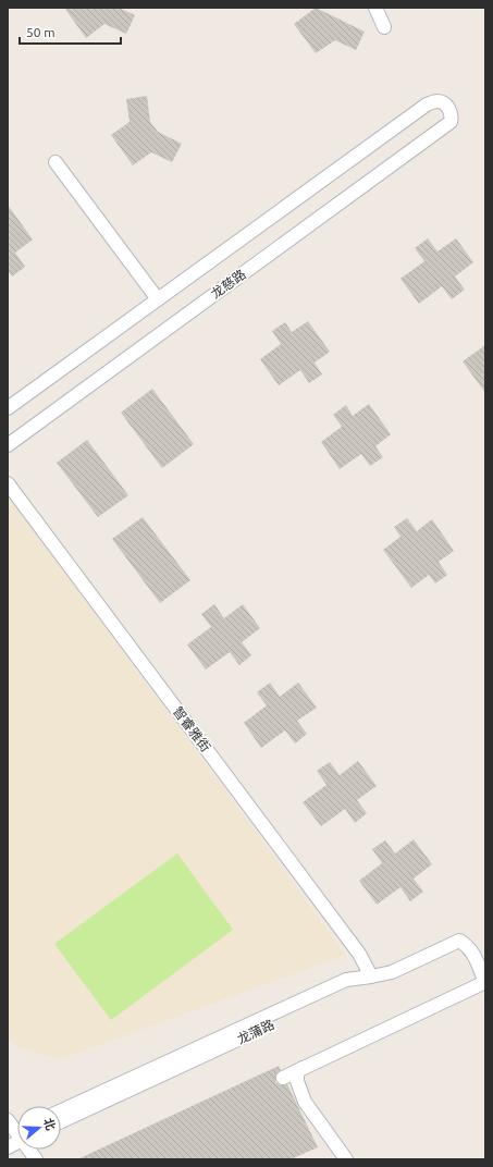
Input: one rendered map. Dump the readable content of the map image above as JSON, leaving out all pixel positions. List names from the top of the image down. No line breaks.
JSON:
{"streets":{"street":["龙慈路","智睿雅街","龙蒲路"]},"crossings":[["智睿雅街","龙蒲路"]],"scale_bar":"50 m","north":"right"}
